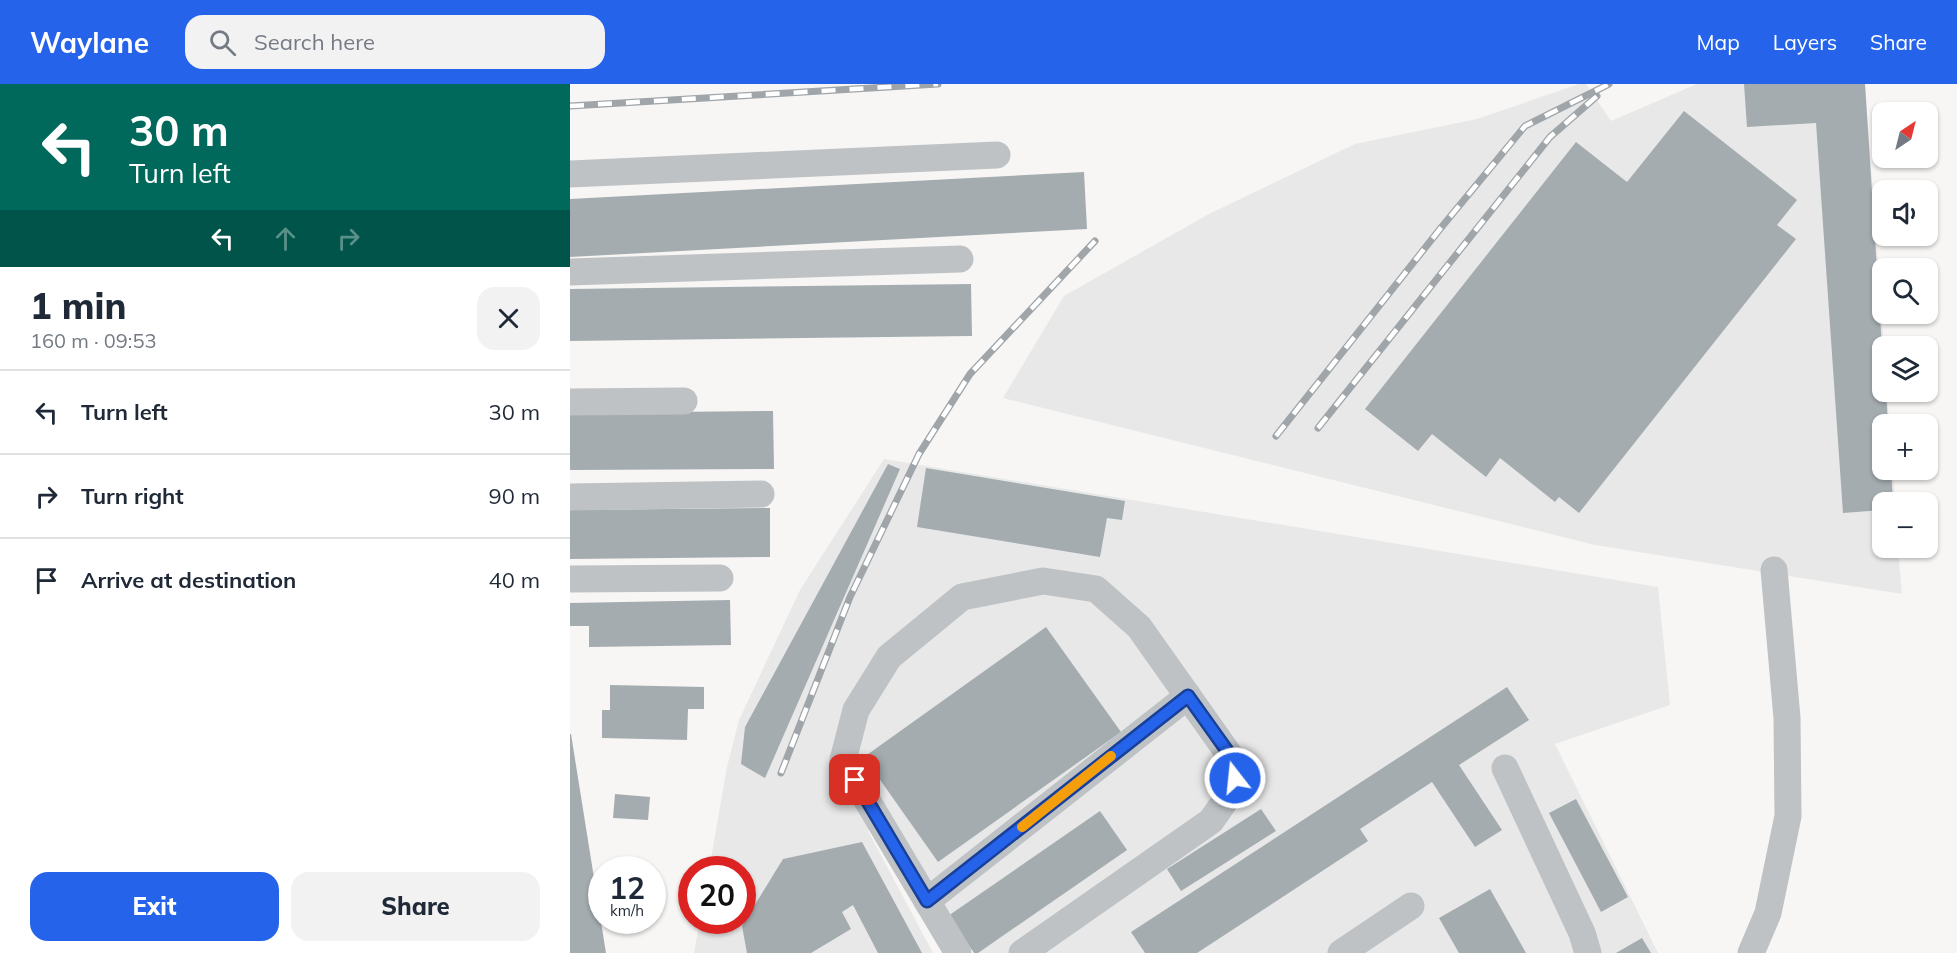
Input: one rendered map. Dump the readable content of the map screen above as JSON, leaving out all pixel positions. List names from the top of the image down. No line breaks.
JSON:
{"north":"top right","page":{"header":"Waylane","search":"Search here","nav":["Map","Layers","Share"],"turn":["30 m","Turn left"],"map_buttons":["+","−"],"heading":["1 min","160 m · 09:53"],"list":[{"name":"Turn left","value":"30 m"},{"name":"Turn right","value":"90 m"},{"name":"Arrive at destination","value":"40 m"}],"speed":"12 km/h","limit":"20","buttons":["Exit","Share"]}}
